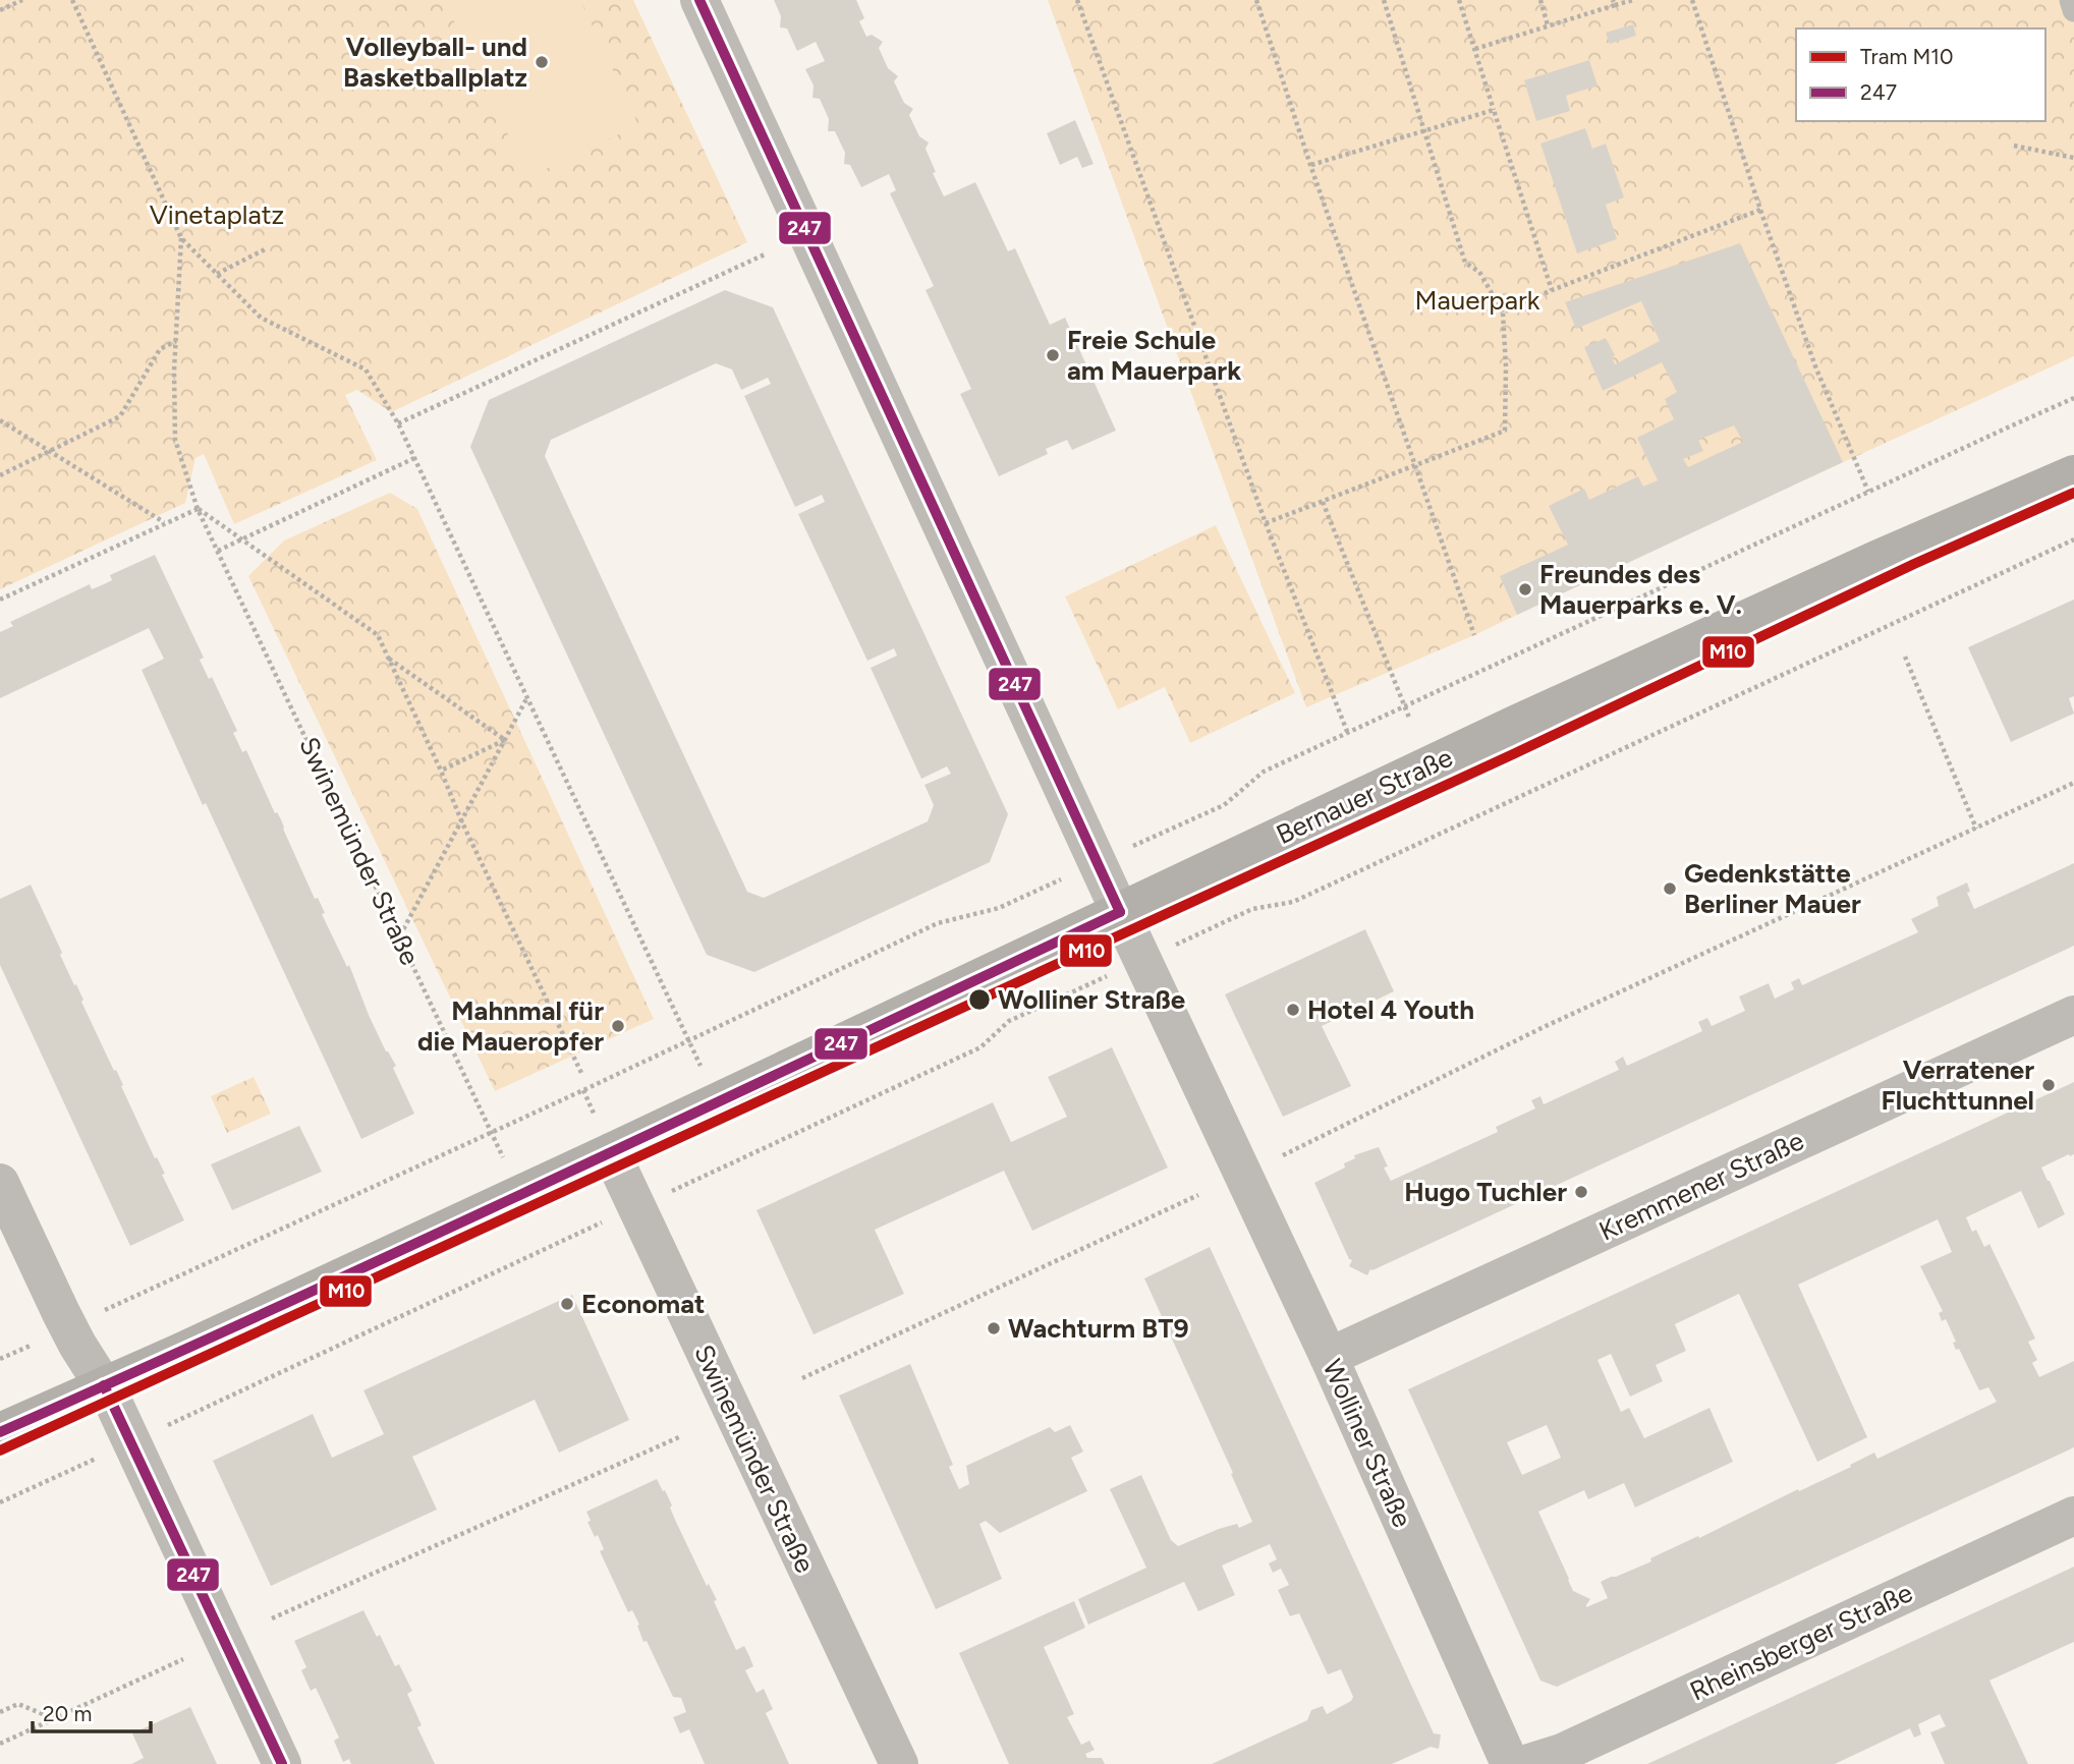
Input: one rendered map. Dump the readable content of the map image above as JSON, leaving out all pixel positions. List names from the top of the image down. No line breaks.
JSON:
{"streets":{"main road":["Bernauer Straße"],"street":["Swinemünder Straße","Kremmener Straße","Wolliner Straße","Rheinsberger Straße"]},"crossings":[["Bernauer Straße","Swinemünder Straße"],["Bernauer Straße","Wolliner Straße"],["Kremmener Straße","Wolliner Straße"]],"parks":["Vinetaplatz","Mauerpark"],"places":["Volleyball- und Basketballplatz","Freie Schule am Mauerpark","Freundes des Mauerparks e. V.","Gedenkstätte Berliner Mauer","Wolliner Straße","Hotel 4 Youth","Mahnmal für die Maueropfer","Verratener Fluchttunnel","Hugo Tuchler","Economat","Wachturm BT9"],"lines":["transit line 247","tram line M10"],"legend":["Tram M10","247"],"scale_bar":"20 m"}
